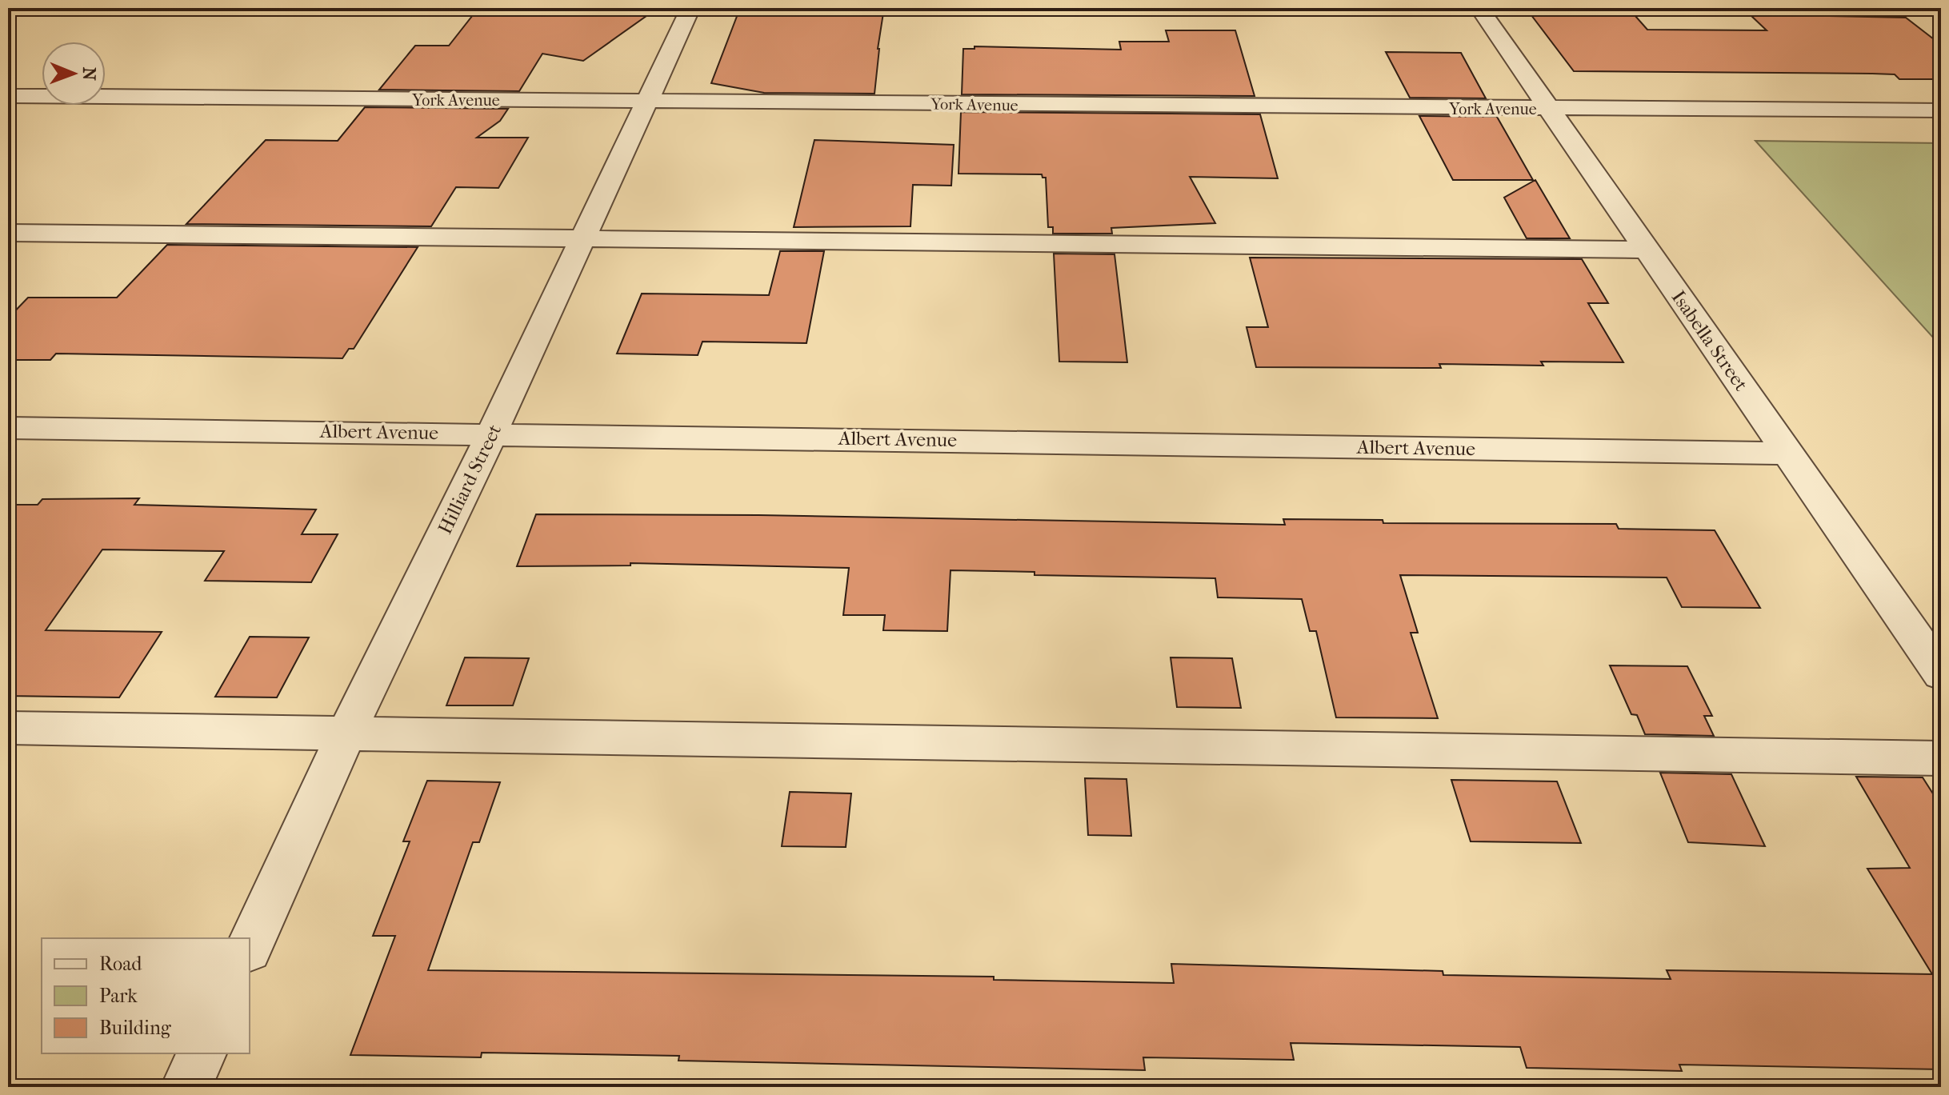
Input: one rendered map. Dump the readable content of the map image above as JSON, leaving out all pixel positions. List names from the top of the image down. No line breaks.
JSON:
{"streets":{"street":["York Avenue","Isabella Street","Albert Avenue","Hilliard Street"]},"crossings":[["York Avenue","Isabella Street"],["York Avenue","Hilliard Street"],["Isabella Street","Albert Avenue"],["Albert Avenue","Hilliard Street"]],"legend":["Road","Park","Building"],"north":"right"}
